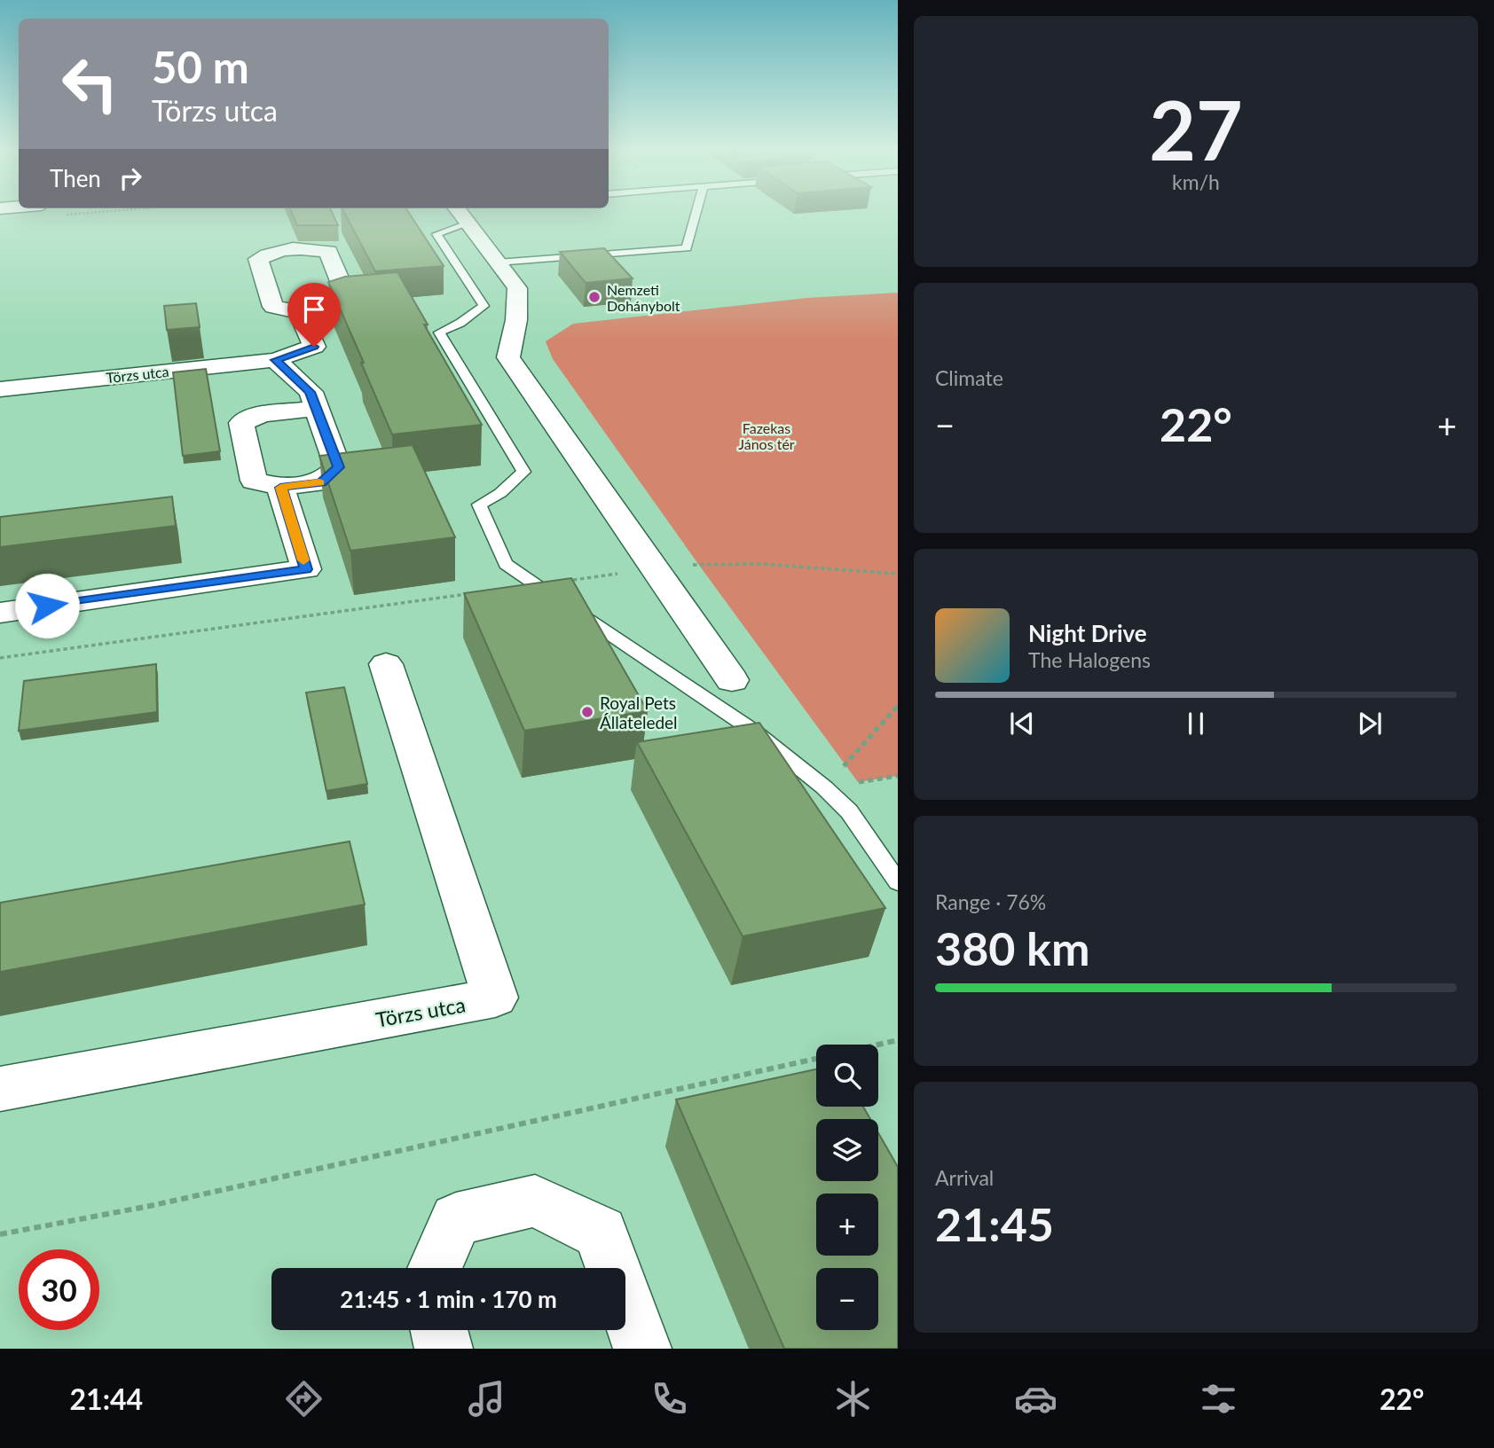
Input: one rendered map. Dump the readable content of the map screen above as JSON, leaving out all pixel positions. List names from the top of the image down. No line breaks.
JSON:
{"streets":{"street":["Törzs utca"]},"parks":["Fazekas János tér"],"places":["Nemzeti Dohánybolt","Royal Pets Állateledel"],"page":{"tile":[["27","km/h"],"Climate",["Range · 76%","380 km"],["Arrival","21:45"]],"turn":["50 m","Törzs utca"],"then":"Then","heat":["−","22°","+"],"song":["Night Drive","The Halogens"],"map_buttons":["+","−"],"limit":"30","trip":"21:45 · 1 min · 170 m","tabs":["21:44","22°"]}}
